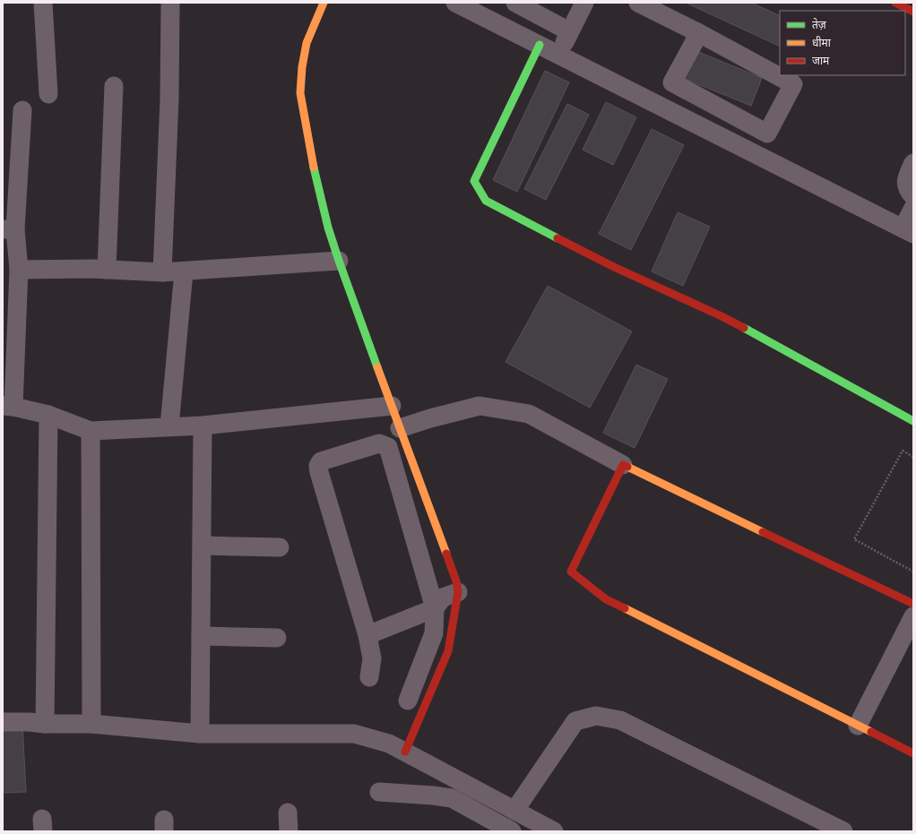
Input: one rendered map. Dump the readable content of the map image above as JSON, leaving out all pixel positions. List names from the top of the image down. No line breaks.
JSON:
{"legend":["तेज़","धीमा","जाम"]}
